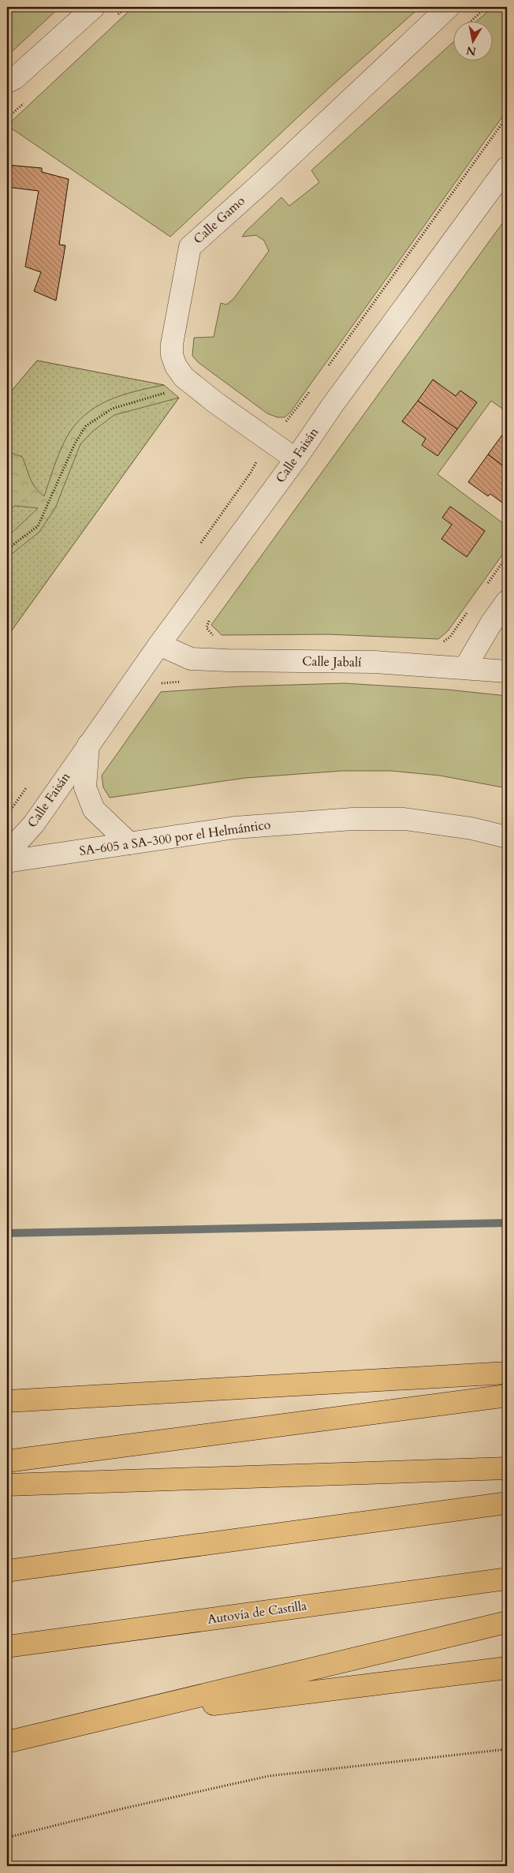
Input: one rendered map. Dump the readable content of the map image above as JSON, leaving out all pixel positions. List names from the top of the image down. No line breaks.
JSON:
{"streets":{"highway":["Autovía de Castilla"],"street":["Calle Gamo","Calle Faisán","Calle Jabalí","SA-605 a SA-300 por el Helmántico"]},"crossings":[["Calle Gamo","Calle Faisán"],["Calle Faisán","Calle Jabalí"],["Calle Faisán","SA-605 a SA-300 por el Helmántico"]],"north":"bottom"}
